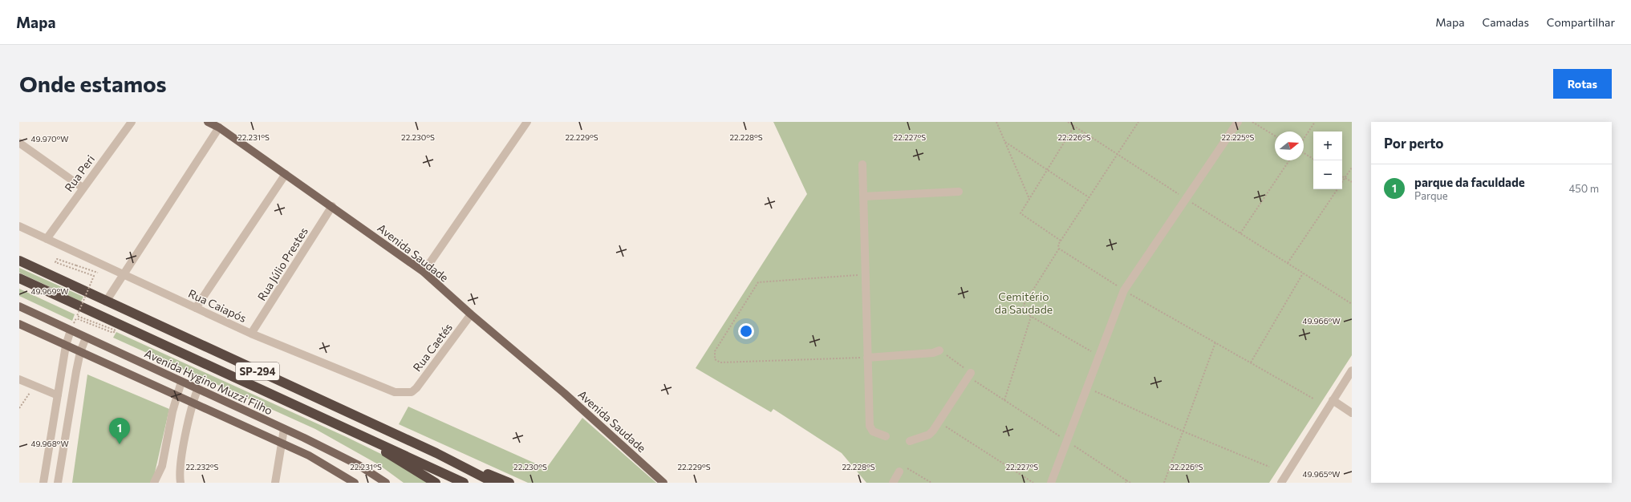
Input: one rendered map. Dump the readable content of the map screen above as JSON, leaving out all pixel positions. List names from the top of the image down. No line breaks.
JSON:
{"streets":{"highway":["SP-294"],"main road":["Avenida Saudade","Avenida Hygino Muzzi Filho"],"street":["Rua Peri","Rua Júlio Prestes","Rua Caiapós","Rua Caetés"]},"crossings":[["Rua Peri","Rua Caiapós"],["Avenida Saudade","Rua Júlio Prestes"],["Avenida Saudade","Rua Caetés"],["Rua Júlio Prestes","Rua Caiapós"],["Rua Caiapós","Rua Caetés"]],"parks":["Cemitério da Saudade"],"north":"right","page":{"header":"Mapa","nav":["Mapa","Camadas","Compartilhar"],"buttons":"Rotas","title":"Onde estamos","heading":"Por perto","map_buttons":["+","−"],"list":[{"mark":"1","name":"parque da faculdade","note":"Parque","value":"450 m"}],"pins":"1"},"coordinates":["22.231°S","22.230°S","22.229°S","22.228°S","22.227°S","22.226°S","22.225°S","49.970°W","49.969°W","49.966°W","49.968°W","22.232°S","49.965°W"]}
